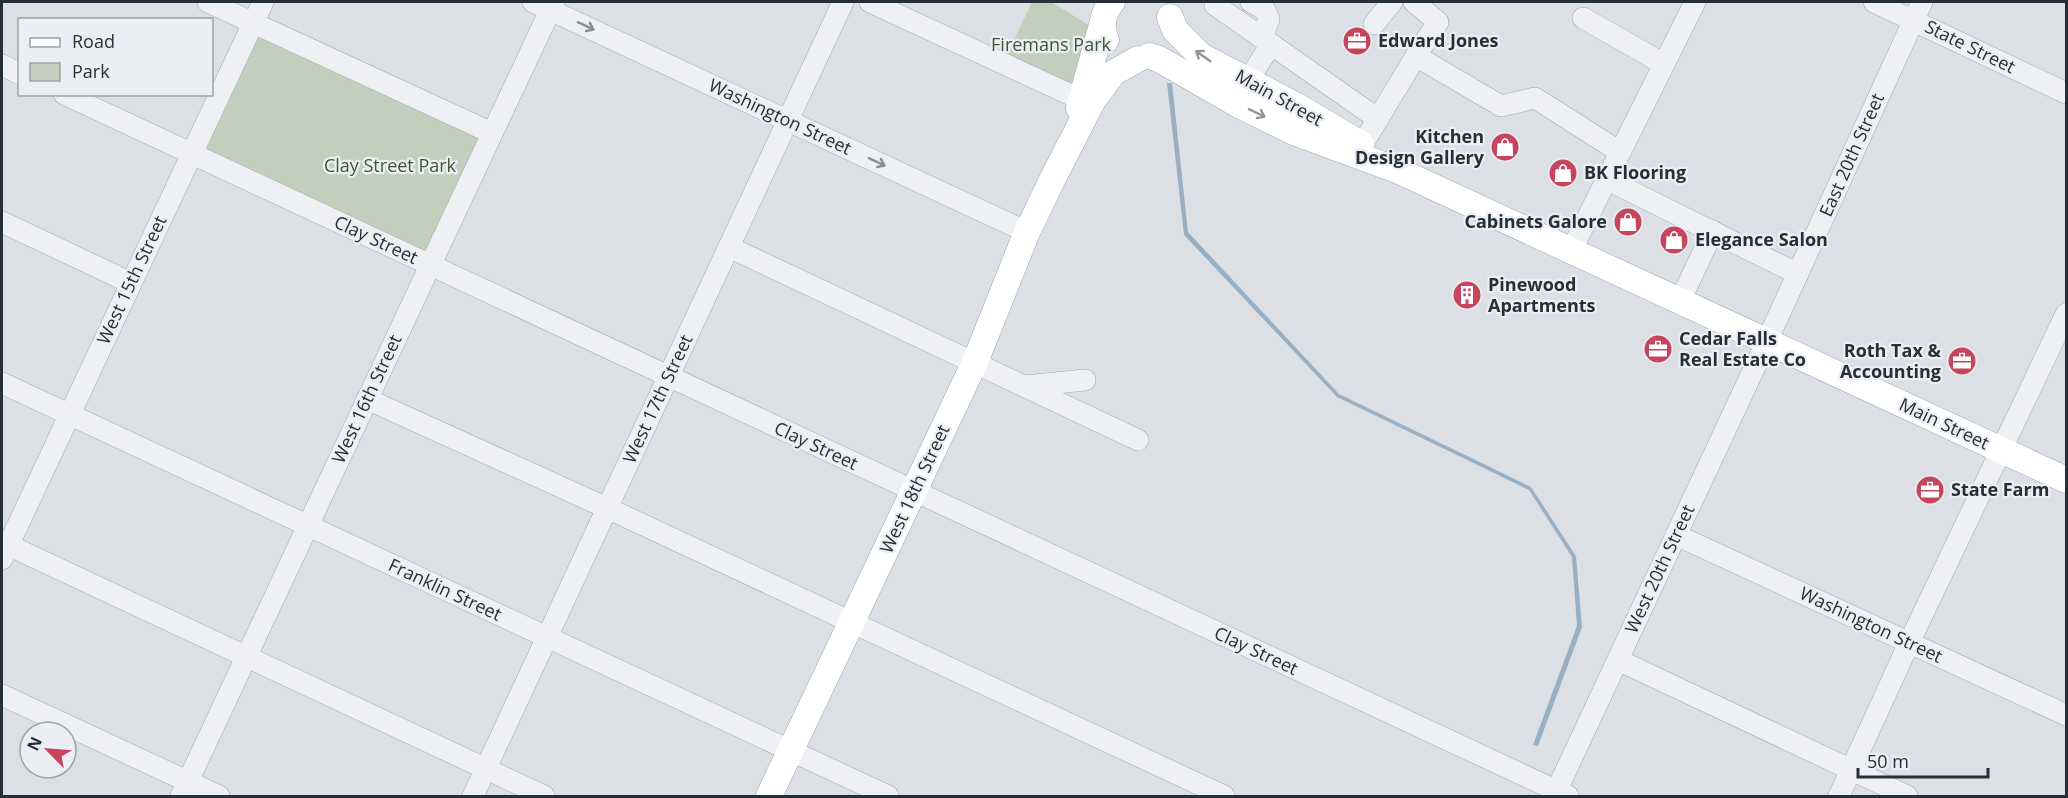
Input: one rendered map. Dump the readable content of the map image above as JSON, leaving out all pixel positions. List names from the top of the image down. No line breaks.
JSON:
{"streets":{"main road":["Main Street","West 18th Street"],"street":["State Street","Washington Street","East 20th Street","Clay Street","West 15th Street","West 16th Street","West 17th Street","West 20th Street","Franklin Street"]},"crossings":[["State Street","East 20th Street"],["Main Street","East 20th Street"],["Main Street","West 18th Street"],["Main Street","West 20th Street"],["Washington Street","West 16th Street"],["Washington Street","West 17th Street"],["Washington Street","West 18th Street"],["Washington Street","West 20th Street"],["East 20th Street","West 20th Street"],["Clay Street","West 15th Street"],["Clay Street","West 16th Street"],["Clay Street","West 17th Street"],["Clay Street","West 18th Street"],["Clay Street","West 20th Street"],["West 15th Street","Franklin Street"],["West 16th Street","Franklin Street"],["West 17th Street","Franklin Street"],["West 18th Street","Franklin Street"]],"parks":["Firemans Park","Clay Street Park"],"places":{"office":["Edward Jones","Cedar Falls Real Estate Co","Roth Tax & Accounting","State Farm"],"shop":["Kitchen Design Gallery","BK Flooring","Cabinets Galore","Elegance Salon"],"building":["Pinewood Apartments"]},"legend":["Road","Park"],"scale_bar":"50 m","north":"top left"}
